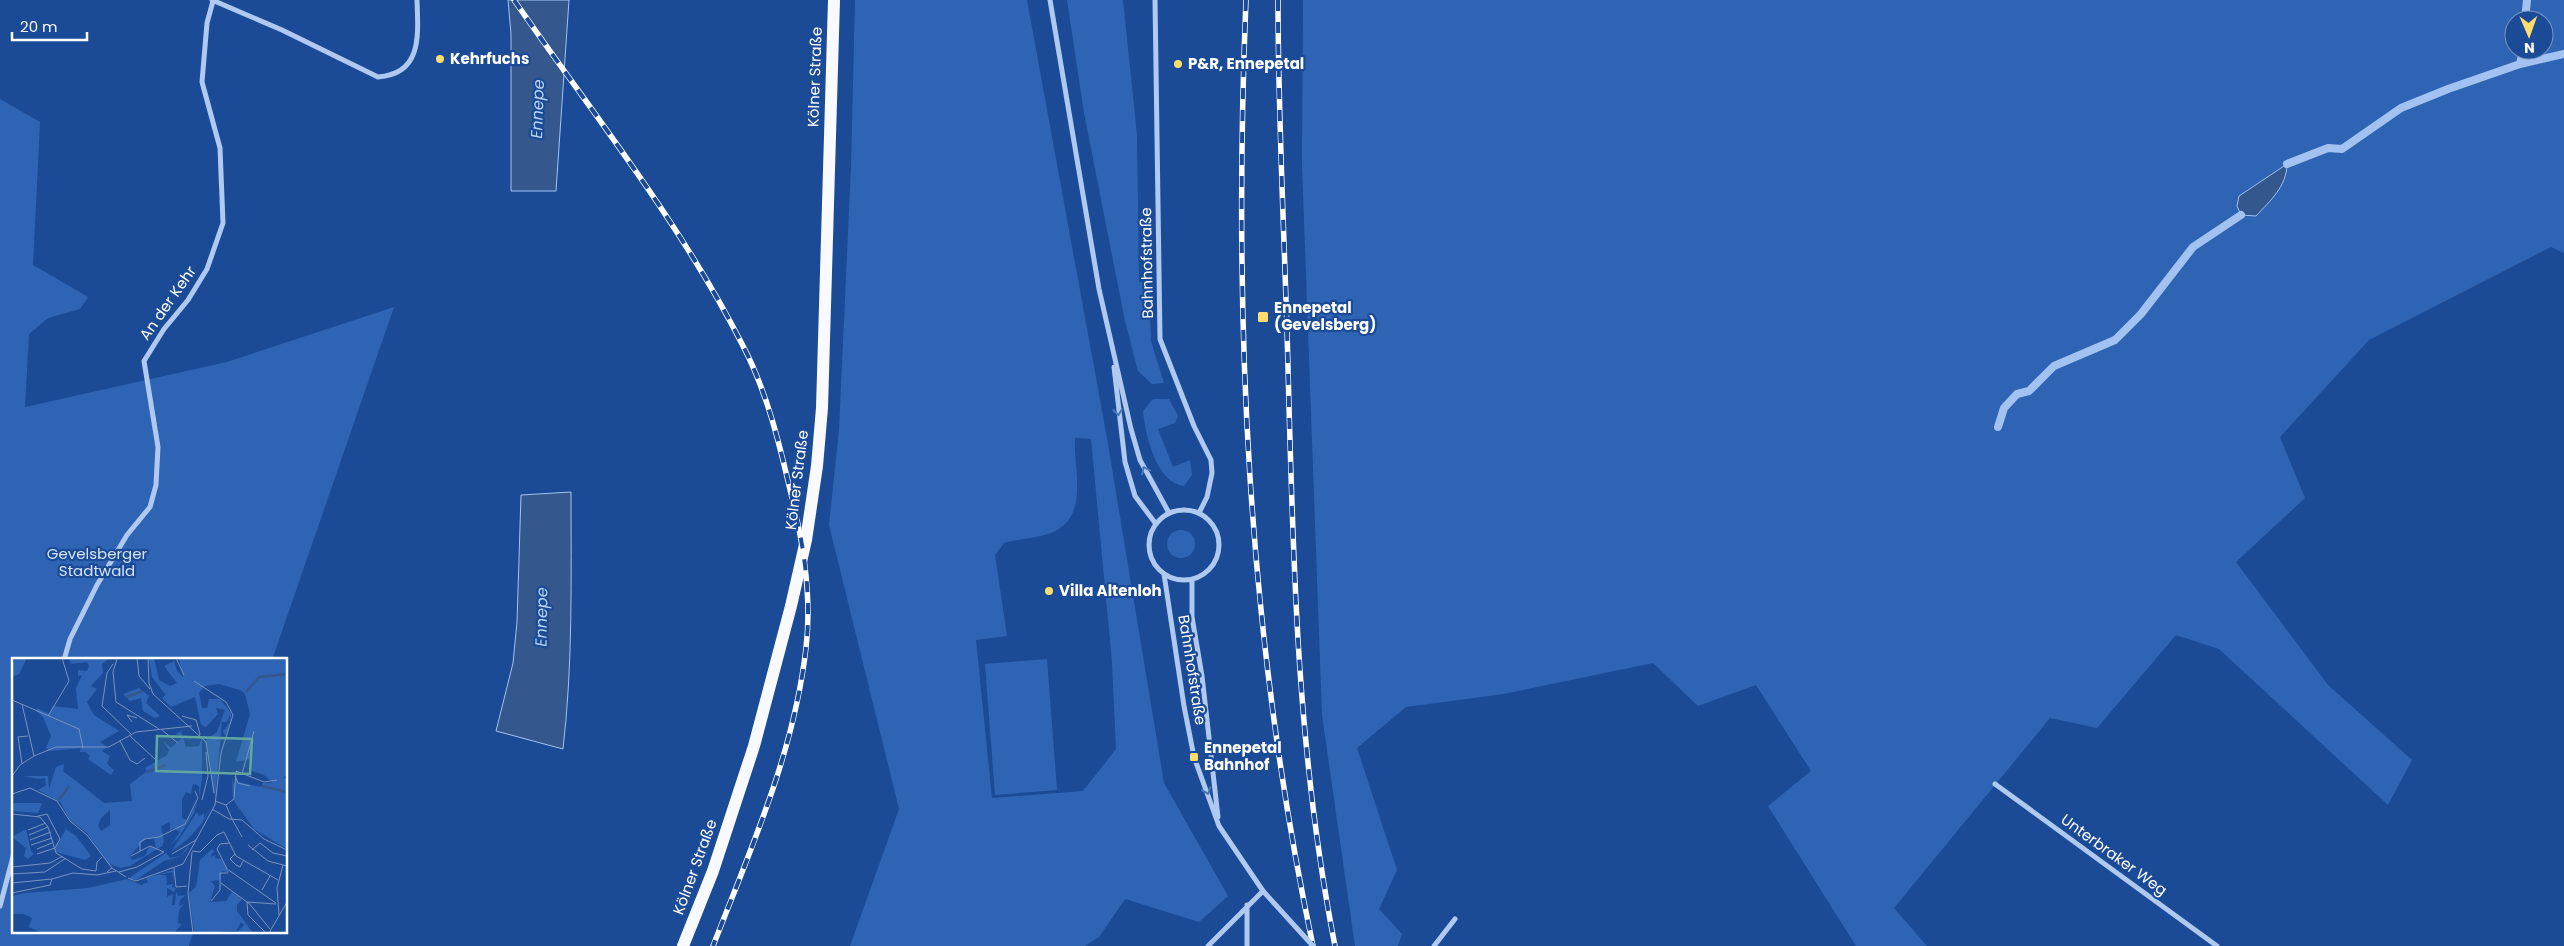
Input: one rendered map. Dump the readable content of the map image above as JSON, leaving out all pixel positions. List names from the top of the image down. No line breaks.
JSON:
{"streets":{"main road":["Kölner Straße"],"street":["Bahnhofstraße","An der Kehr","Unterbraker Weg"]},"water":["Ennepe"],"parks":["Gevelsberger Stadtwald"],"places":{"other":["Kehrfuchs","P&R, Ennepetal","Villa Altenloh"],"transit":["Ennepetal (Gevelsberg)","Ennepetal Bahnhof"]},"scale_bar":"20 m","north":"bottom"}
